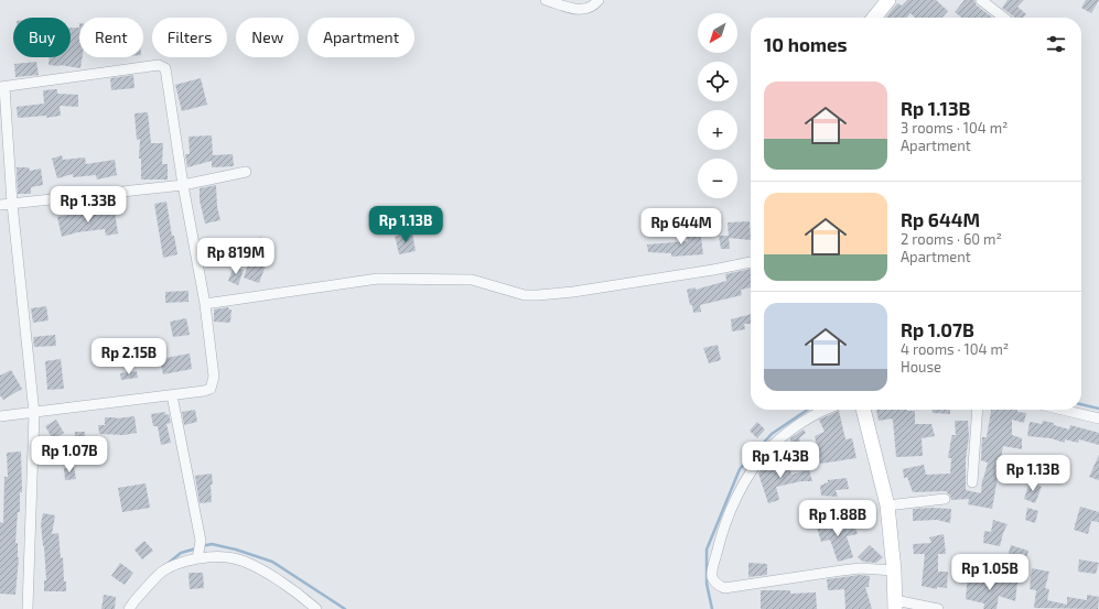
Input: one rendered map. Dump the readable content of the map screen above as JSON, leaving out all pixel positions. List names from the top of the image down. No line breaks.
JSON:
{"north":"bottom left","page":{"map_buttons":["+","−"],"chip":["Buy","Rent","Filters","New","Apartment"],"heading":"10 homes","list":[{"name":"Rp 1.13B","note":"3 rooms · 104 m² · Apartment"},{"name":"Rp 644M","note":"2 rooms · 60 m² · Apartment"},{"name":"Rp 1.07B","note":"4 rooms · 104 m² · House"}],"price":["Rp 1.33B","Rp 1.13B","Rp 644M","Rp 819M","Rp 2.15B","Rp 1.07B","Rp 1.43B","Rp 1.13B","Rp 1.88B","Rp 1.05B"]}}
